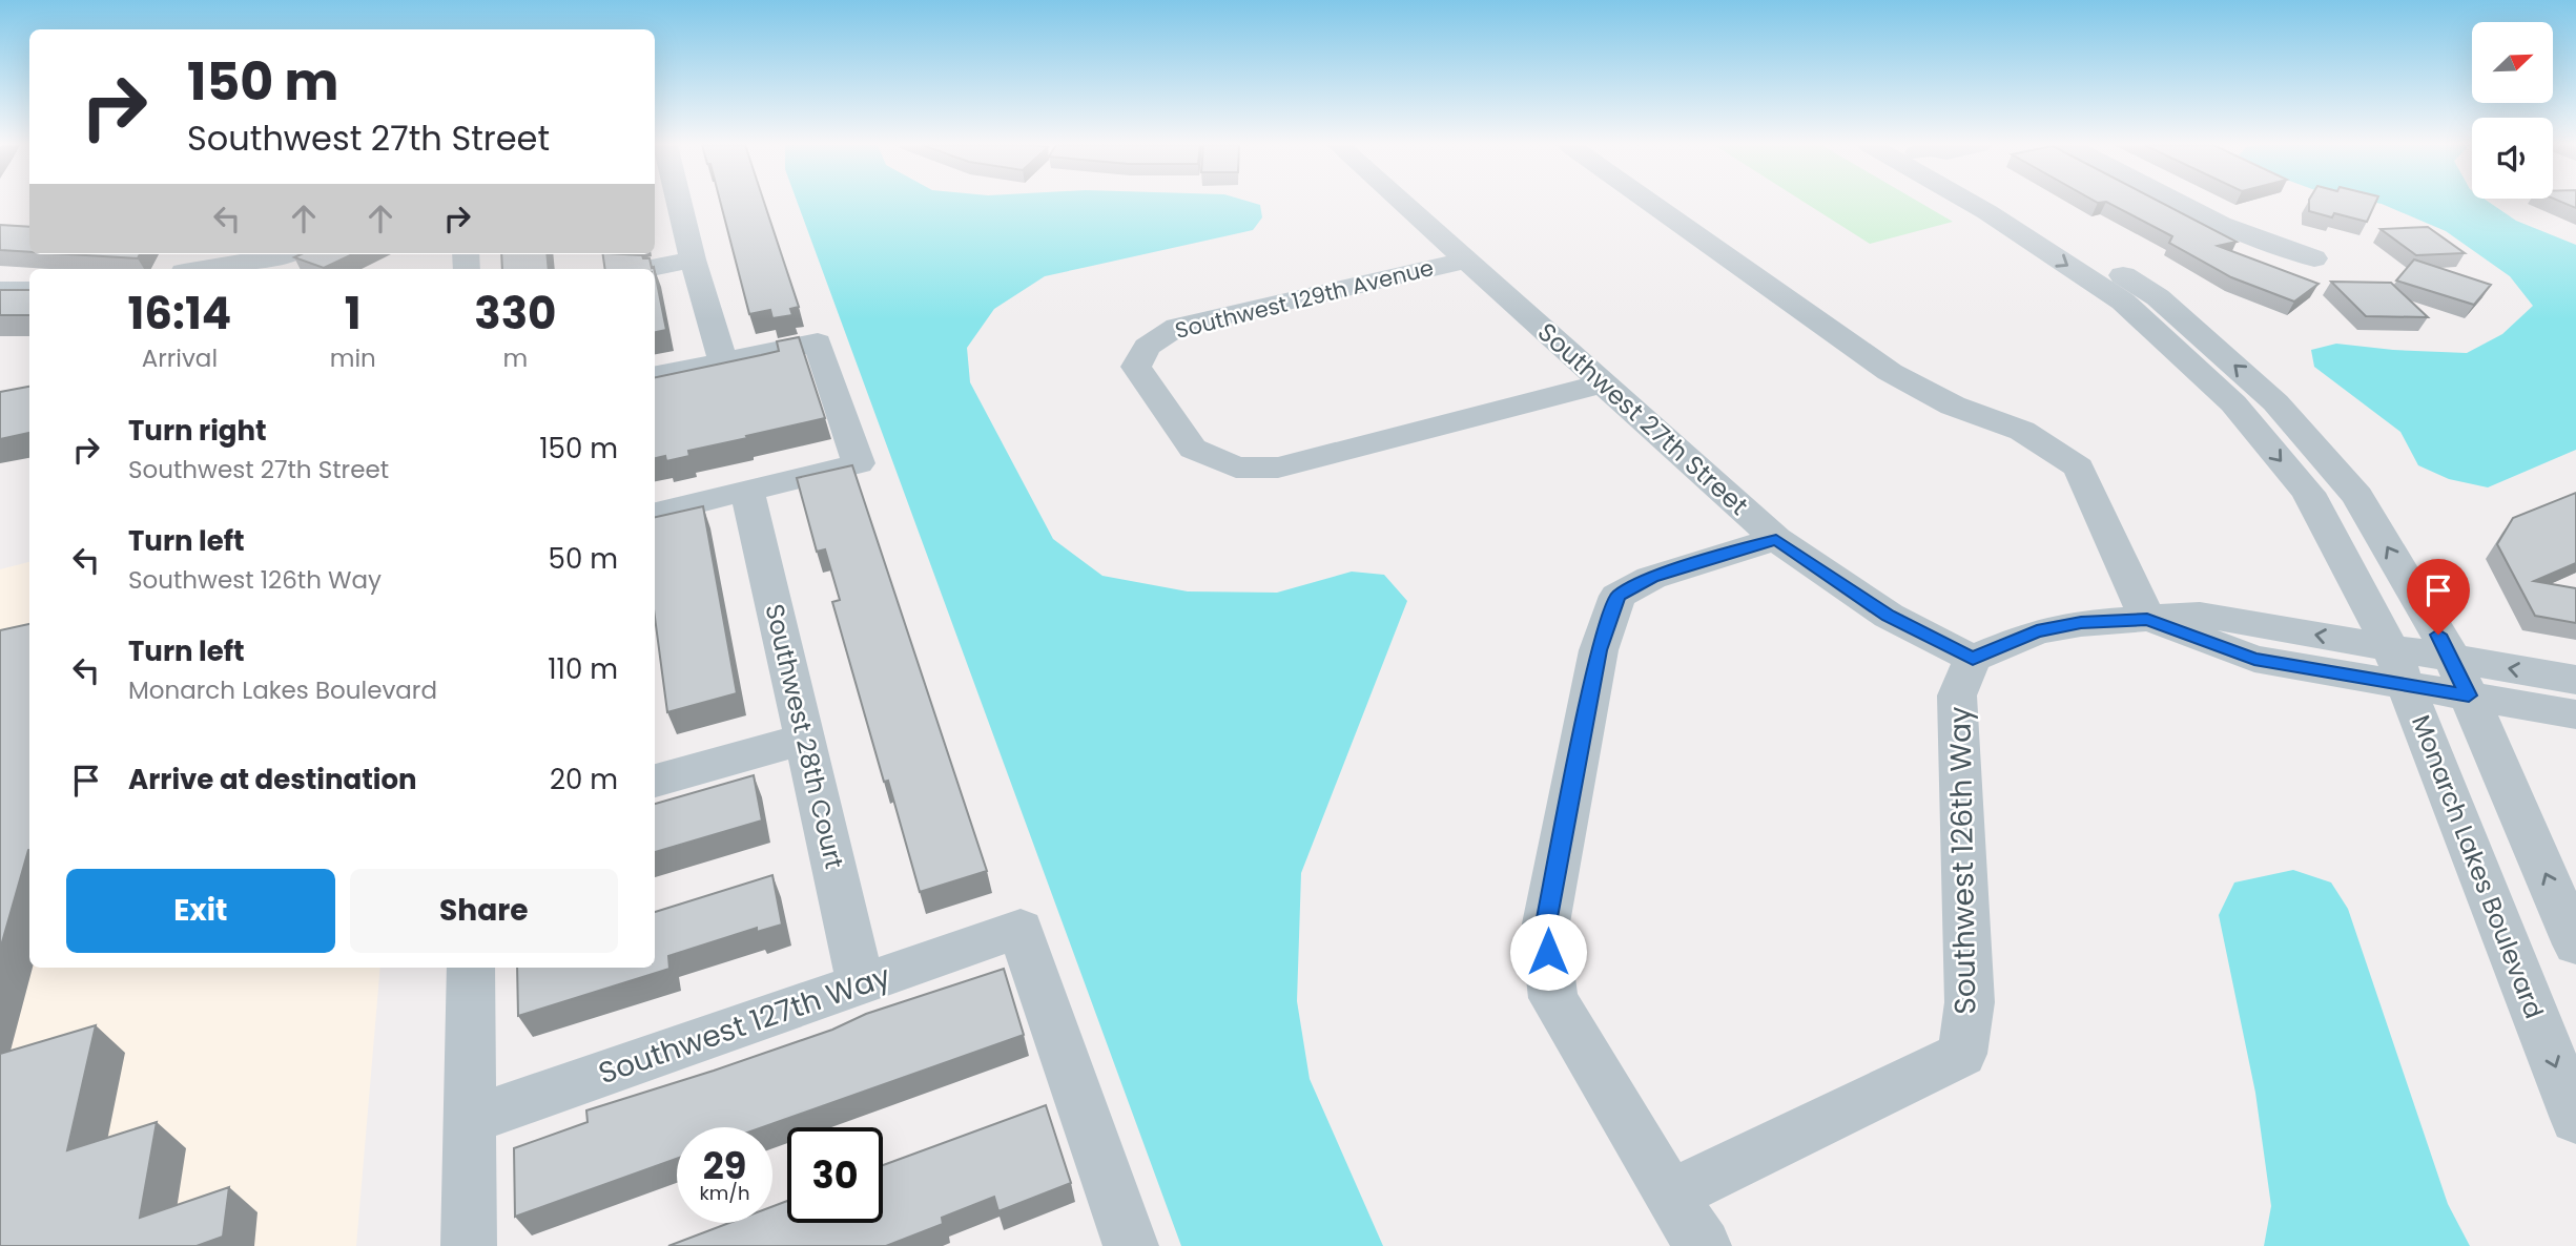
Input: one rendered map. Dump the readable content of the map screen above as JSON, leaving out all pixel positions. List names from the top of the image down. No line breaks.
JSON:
{"streets":{"street":["Southwest 129th Avenue","Southwest 27th Street","Southwest 28th Court","Southwest 126th Way","Monarch Lakes Boulevard","Southwest 127th Way"]},"crossings":[["Southwest 129th Avenue","Southwest 27th Street"],["Southwest 27th Street","Southwest 126th Way"],["Southwest 28th Court","Southwest 127th Way"]],"north":"top right","page":{"turn":["150 m","Southwest 27th Street"],"eta":["16:14","Arrival","1","min","330","m"],"list":[{"name":"Turn right","note":"Southwest 27th Street","value":"150 m"},{"name":"Turn left","note":"Southwest 126th Way","value":"50 m"},{"name":"Turn left","note":"Monarch Lakes Boulevard","value":"110 m"},{"name":"Arrive at destination","value":"20 m"}],"buttons":["Exit","Share"],"speed":"29 km/h","limit":"30"}}
